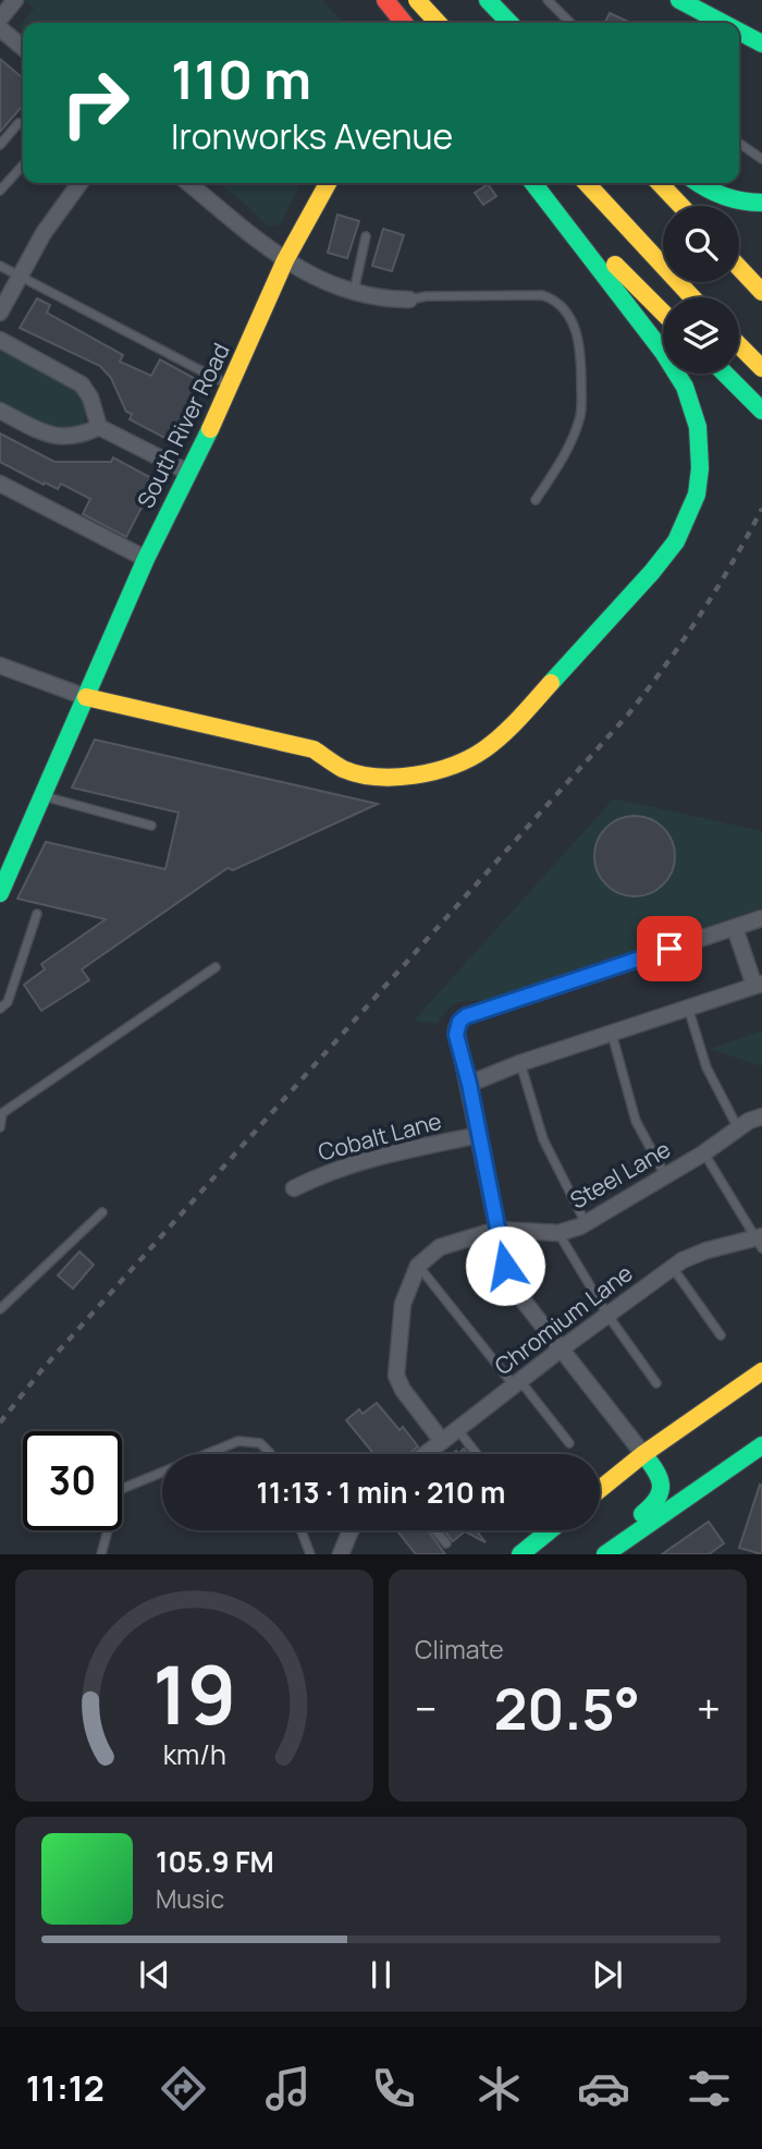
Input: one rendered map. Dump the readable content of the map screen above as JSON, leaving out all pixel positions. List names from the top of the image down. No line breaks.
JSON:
{"streets":{"main road":["South River Road"],"street":["Cobalt Lane","Steel Lane","Chromium Lane"]},"page":{"turn":["110 m","Ironworks Avenue"],"limit":"30","trip":"11:13 · 1 min · 210 m","tile":"Climate","heat":["−","20.5°","+"],"song":["105.9 FM","Music"],"tabs":"11:12","gauge":["19","km/h"]}}
